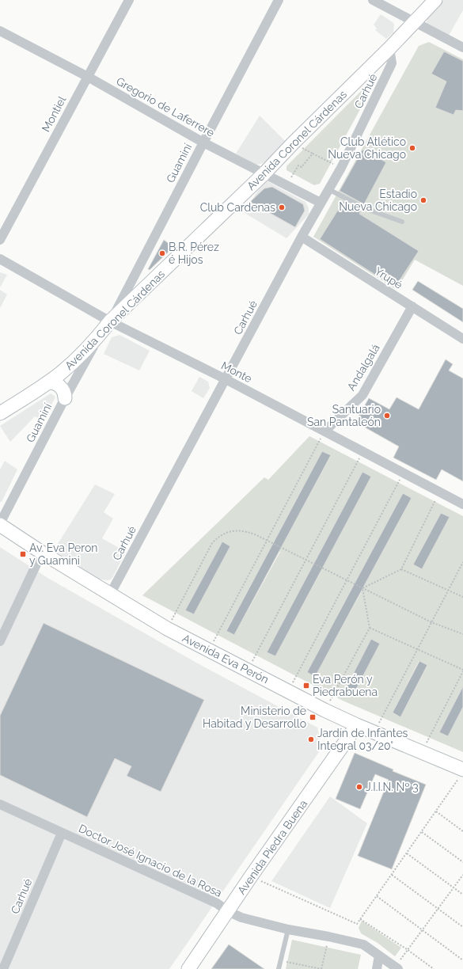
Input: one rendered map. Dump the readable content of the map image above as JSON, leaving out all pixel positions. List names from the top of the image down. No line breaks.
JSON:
{"streets":{"main road":["Avenida Coronel Cárdenas","Avenida Eva Perón","Avenida Piedra Buena"],"street":["Carhué","Gregorio de Laferrere","Montiel","Guaminí","Yrupé","Andalgalá","Monte","Doctor José Ignacio de la Rosa"]},"crossings":[["Carhué","Gregorio de Laferrere"],["Carhué","Avenida Coronel Cárdenas"],["Carhué","Yrupé"],["Carhué","Monte"],["Carhué","Avenida Eva Perón"],["Carhué","Doctor José Ignacio de la Rosa"],["Gregorio de Laferrere","Montiel"],["Gregorio de Laferrere","Avenida Coronel Cárdenas"],["Gregorio de Laferrere","Guaminí"],["Avenida Coronel Cárdenas","Guaminí"],["Avenida Coronel Cárdenas","Monte"],["Guaminí","Monte"],["Guaminí","Avenida Eva Perón"],["Yrupé","Andalgalá"],["Andalgalá","Monte"],["Avenida Eva Perón","Avenida Piedra Buena"],["Avenida Piedra Buena","Doctor José Ignacio de la Rosa"]],"places":{"other":["Club Atlético Nueva Chicago","Estadio Nueva Chicago","Club Cardenas","B.R. Pérez é Hijos","Santuario San Pantaleón","Jardín de Infantes Integral 03/20°","J.I.I.N. Nº 3"],"transit":["Av. Eva Peron y Guamini","Eva Perón y Piedrabuena","Ministerio de Habitad y Desarrollo"]}}
